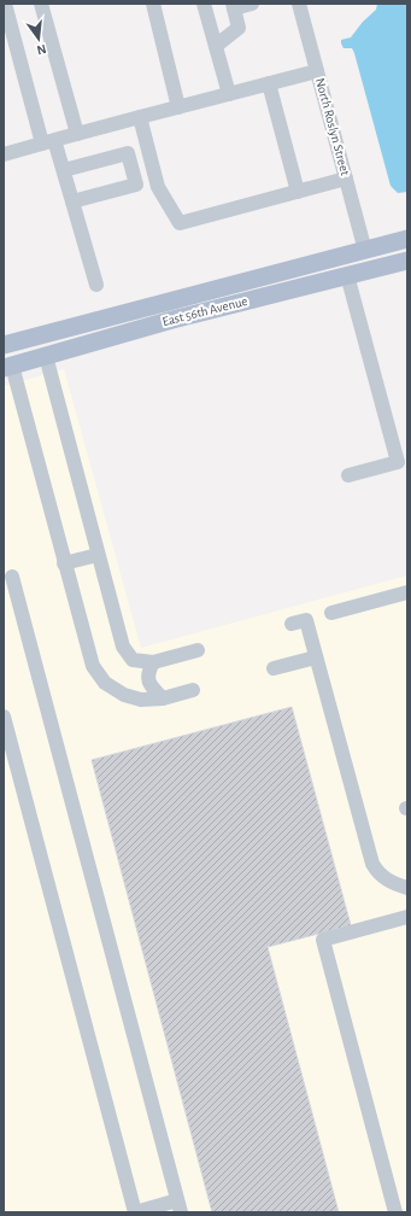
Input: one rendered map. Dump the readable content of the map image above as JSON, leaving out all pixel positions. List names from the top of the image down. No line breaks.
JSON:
{"streets":{"main road":["East 56th Avenue"],"street":["North Roslyn Street"]},"crossings":[["North Roslyn Street","East 56th Avenue"]],"north":"bottom"}
